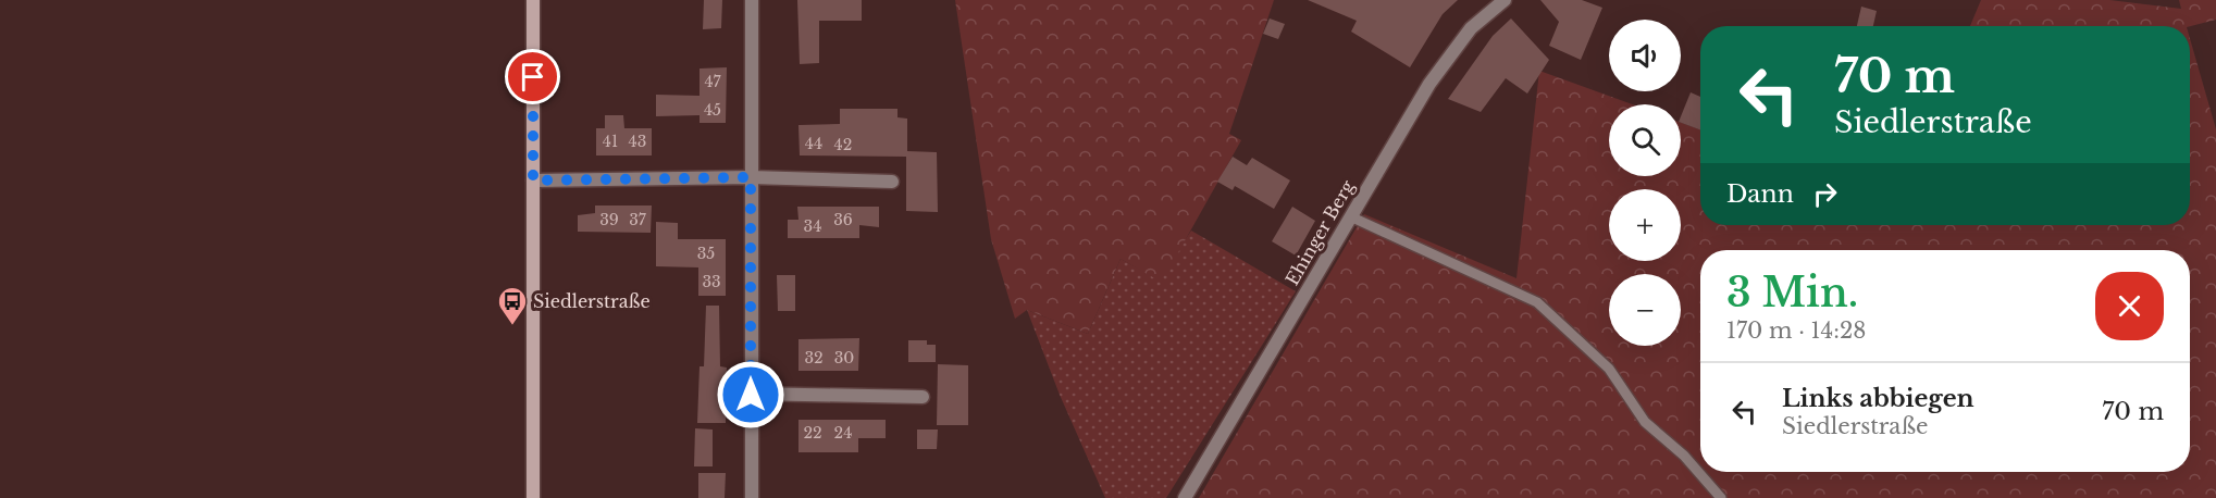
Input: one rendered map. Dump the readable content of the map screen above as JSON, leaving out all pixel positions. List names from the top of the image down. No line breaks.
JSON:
{"streets":{"street":["Ehinger Berg"]},"places":{"bus stop":["Siedlerstraße"]},"house_numbers":["47","45","41","43","44","42","39","37","36","34","35","33","32","30","22","24"],"page":{"map_buttons":["+","−"],"turn":["70 m","Siedlerstraße"],"then":"Dann","heading":["3 Min.","170 m · 14:28"],"list":[{"name":"Links abbiegen","note":"Siedlerstraße","value":"70 m"}]}}
